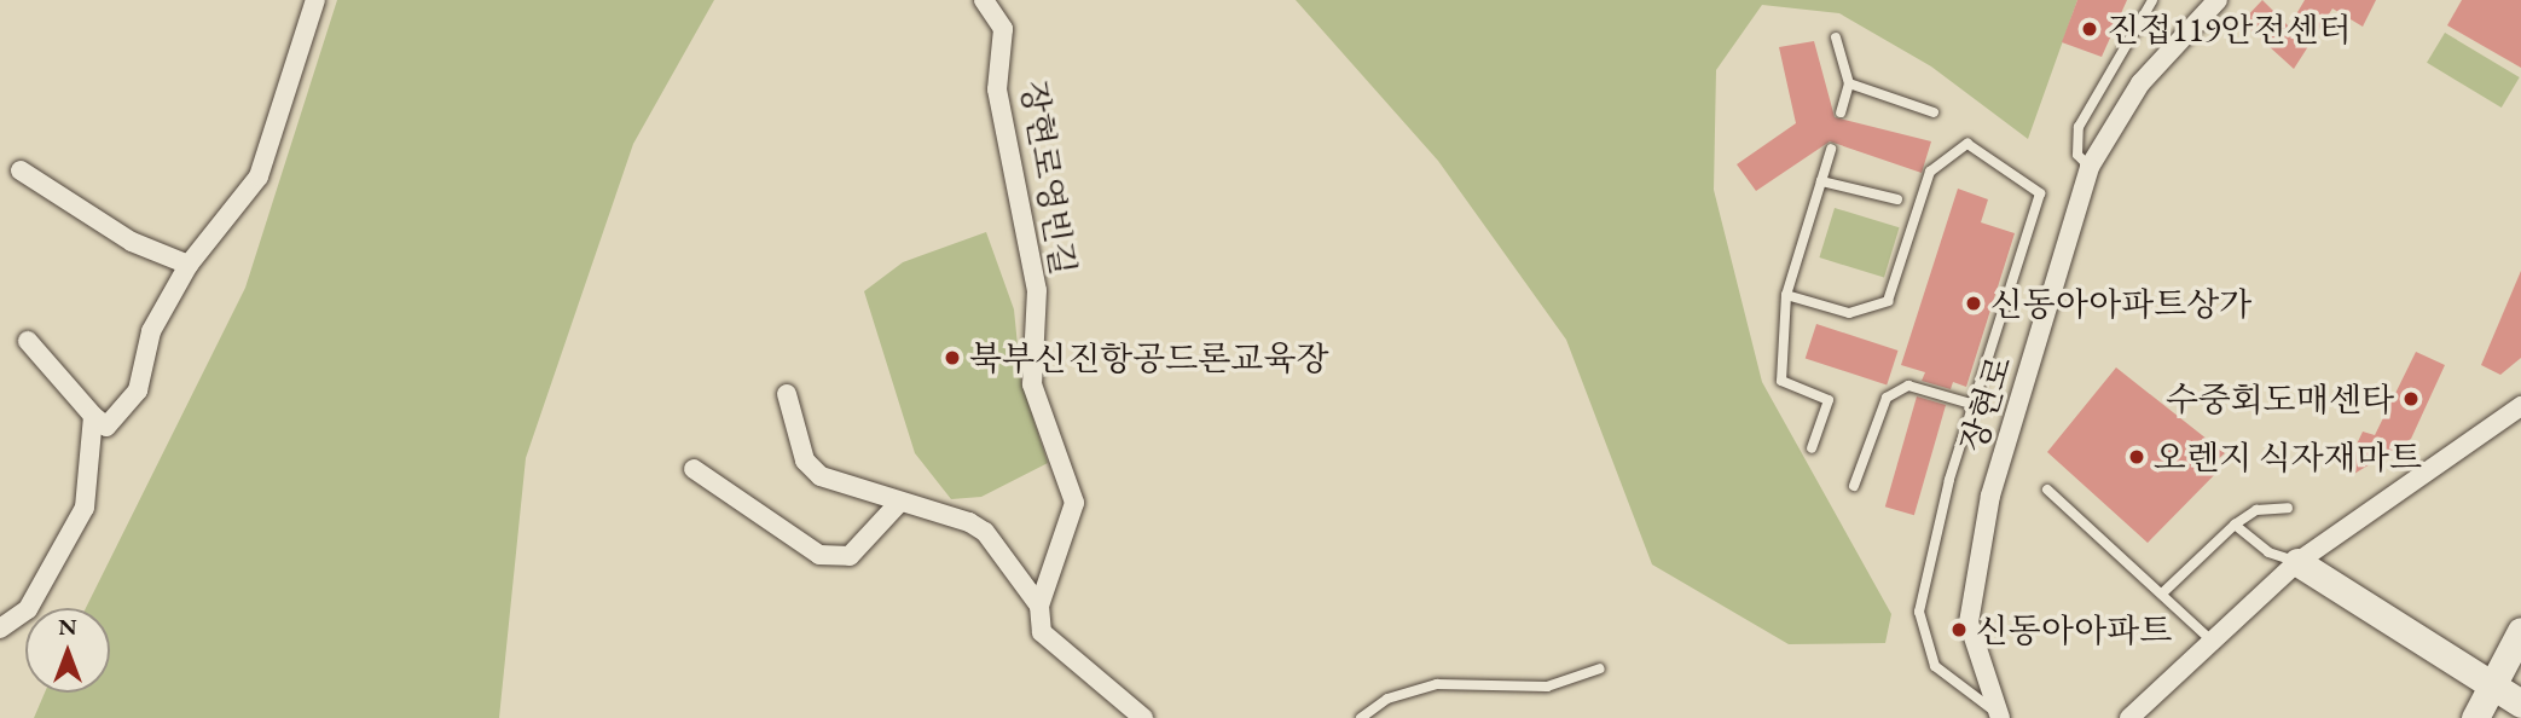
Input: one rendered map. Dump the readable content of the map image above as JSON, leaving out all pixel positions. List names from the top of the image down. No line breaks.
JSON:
{"streets":{"street":["장현로영빈길","장현로"]},"places":["진접119안전센터","신동아아파트상가","북부신진항공드론교육장","수중회도매센타","오렌지 식자재마트","신동아아파트"],"north":"top"}
